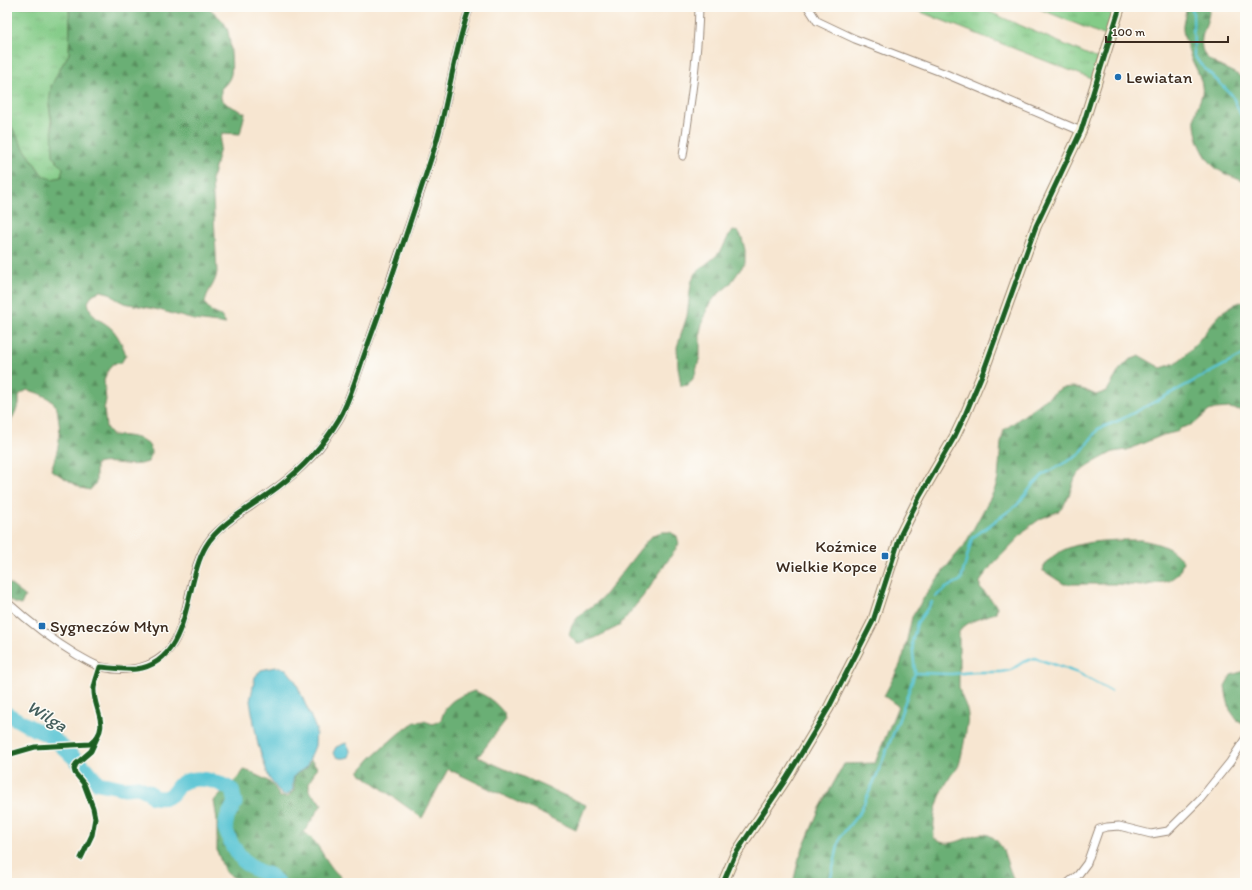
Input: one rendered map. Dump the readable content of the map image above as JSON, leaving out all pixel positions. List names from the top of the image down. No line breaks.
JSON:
{"water":["Wilga"],"places":{"other":["Lewiatan"],"transit":["Koźmice Wielkie Kopce","Sygneczów Młyn"]},"scale_bar":"100 m"}
